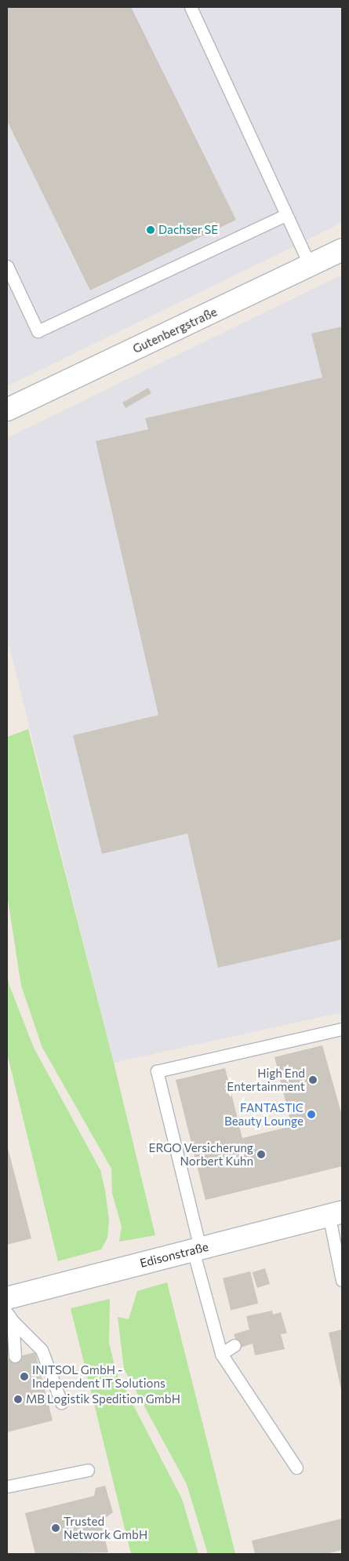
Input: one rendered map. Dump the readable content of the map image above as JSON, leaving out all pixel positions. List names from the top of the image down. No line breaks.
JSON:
{"streets":{"street":["Gutenbergstraße","Edisonstraße"]},"places":["Dachser SE","High End Entertainment","FANTASTIC Beauty Lounge","ERGO Versicherung Norbert Kuhn","INITSOL GmbH - Independent IT Solutions","MB Logistik Spedition GmbH","Trusted Network GmbH"]}
